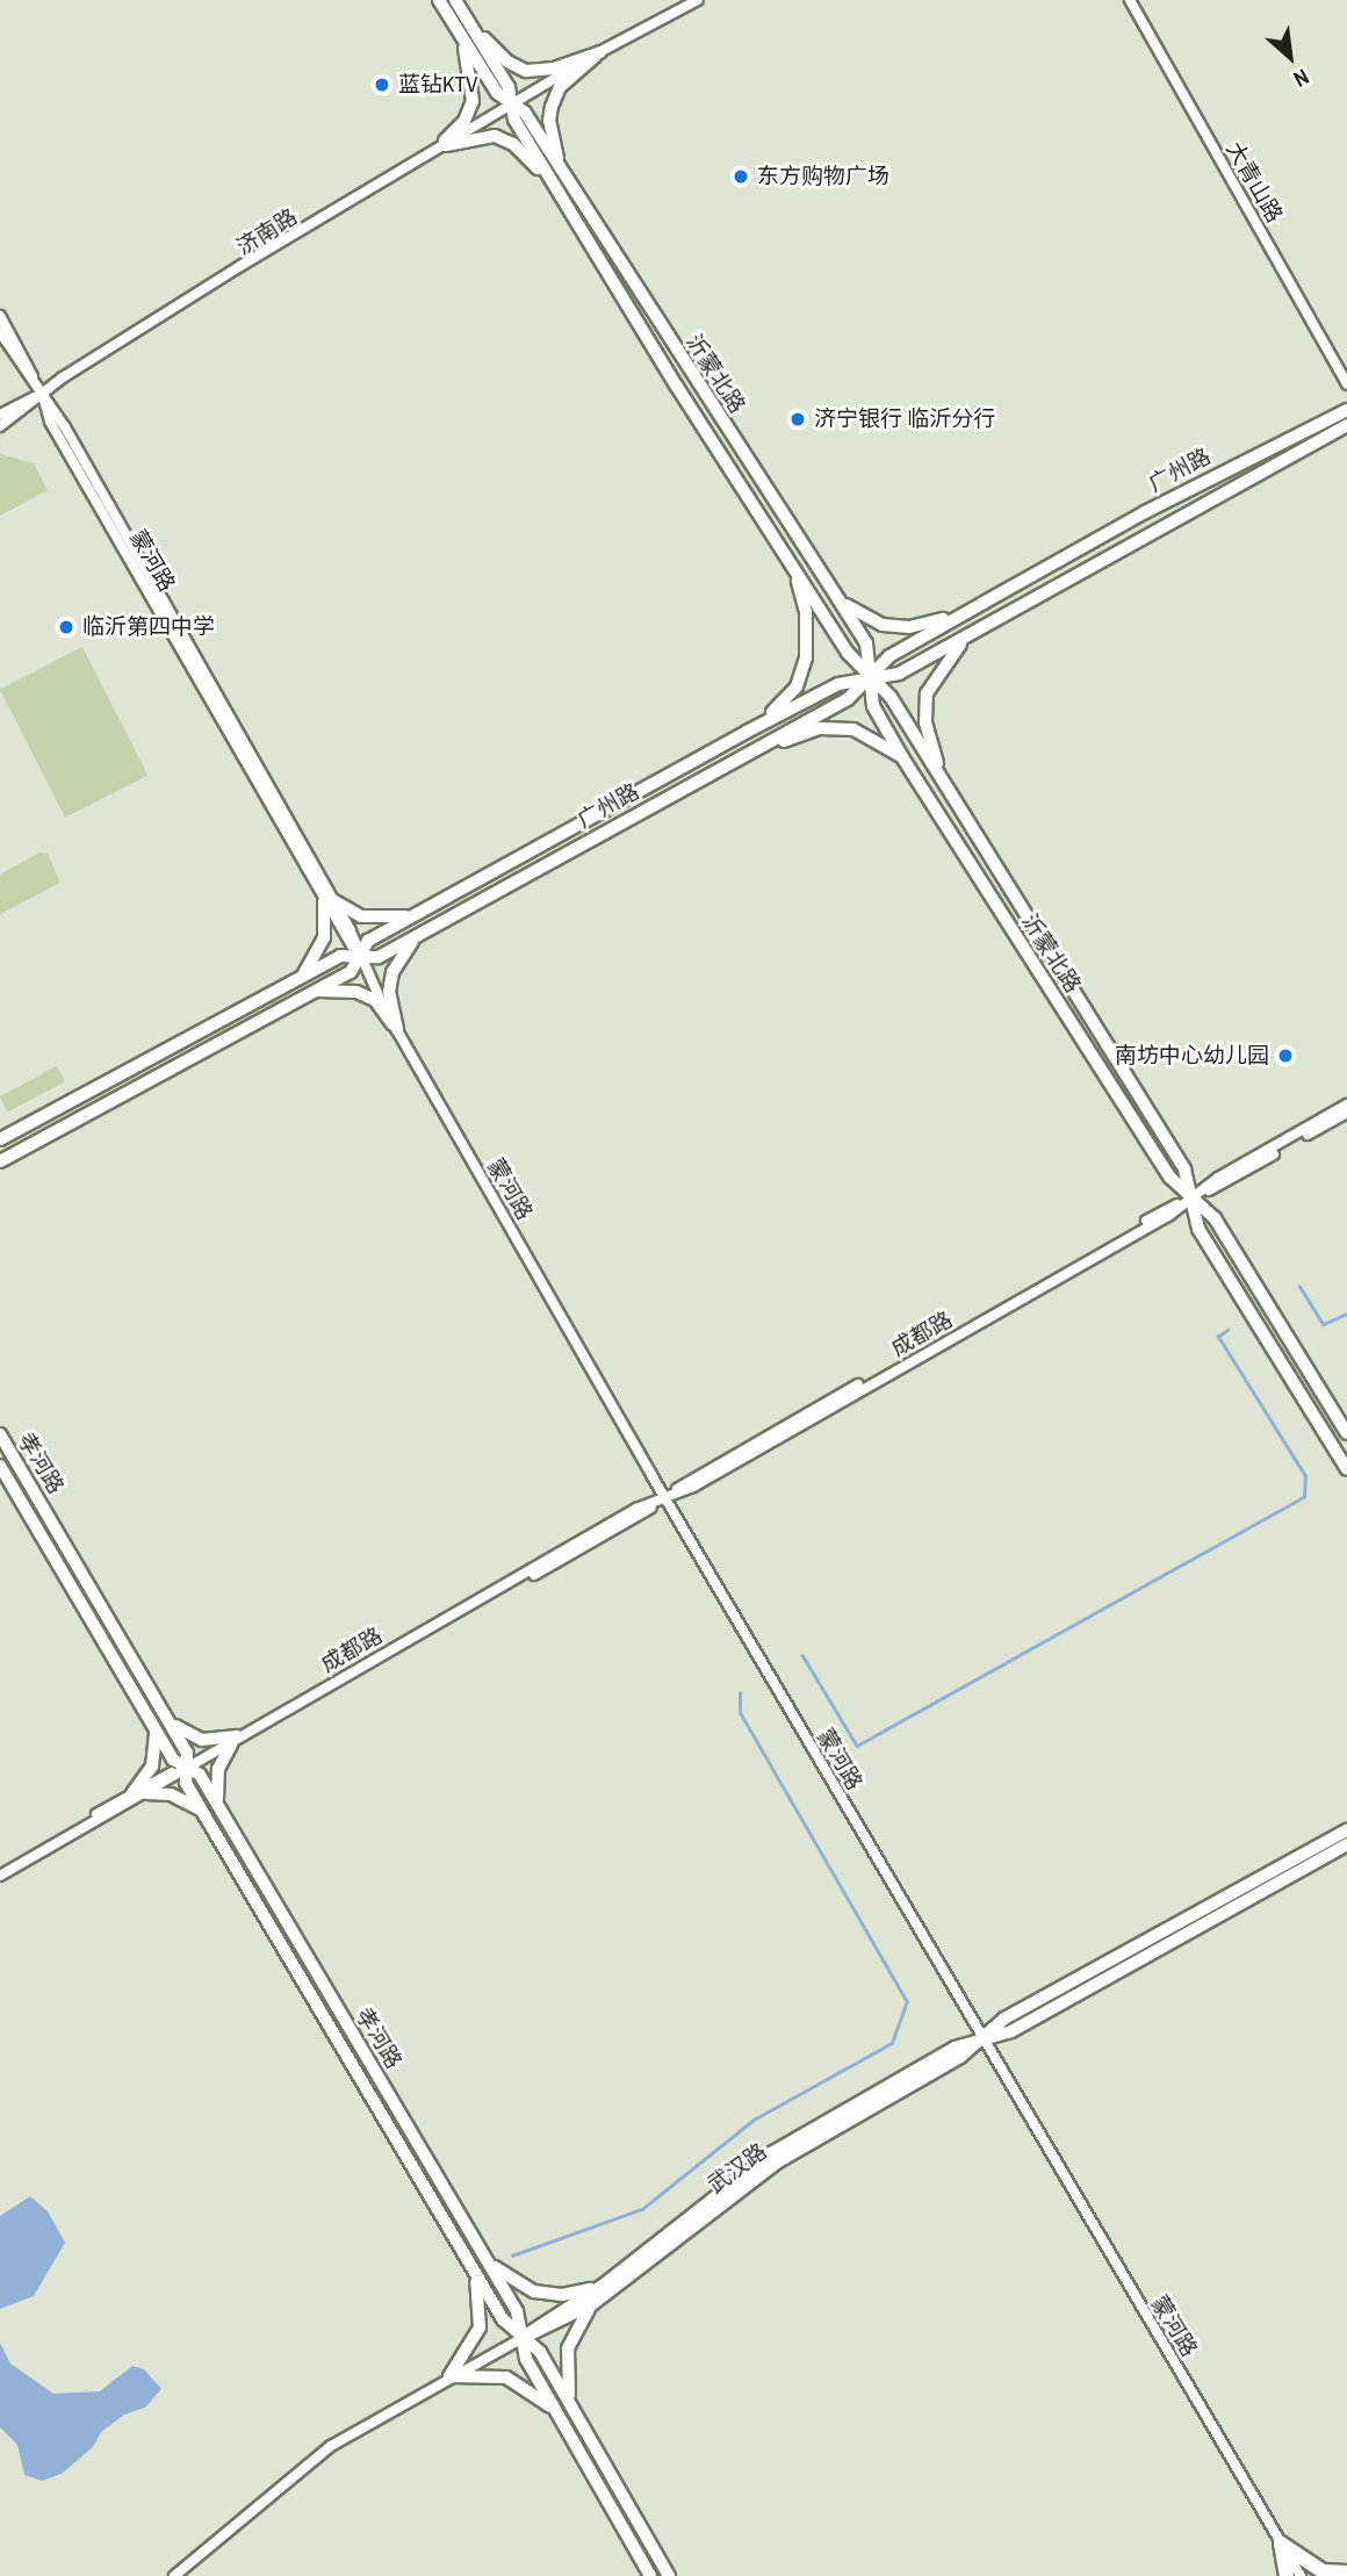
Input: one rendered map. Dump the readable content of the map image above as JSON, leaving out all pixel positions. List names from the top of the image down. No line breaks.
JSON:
{"streets":{"main road":["沂蒙北路","广州路","孝河路","武汉路"],"street":["大青山路","济南路","蒙河路","成都路"]},"crossings":[["济南路","沂蒙北路"],["济南路","蒙河路"],["沂蒙北路","广州路"],["沂蒙北路","成都路"],["广州路","蒙河路"],["蒙河路","成都路"],["蒙河路","武汉路"],["成都路","孝河路"],["孝河路","武汉路"]],"places":["蓝钻KTV","东方购物广场","济宁银行 临沂分行","临沂第四中学","南坊中心幼儿园"],"north":"bottom right"}
